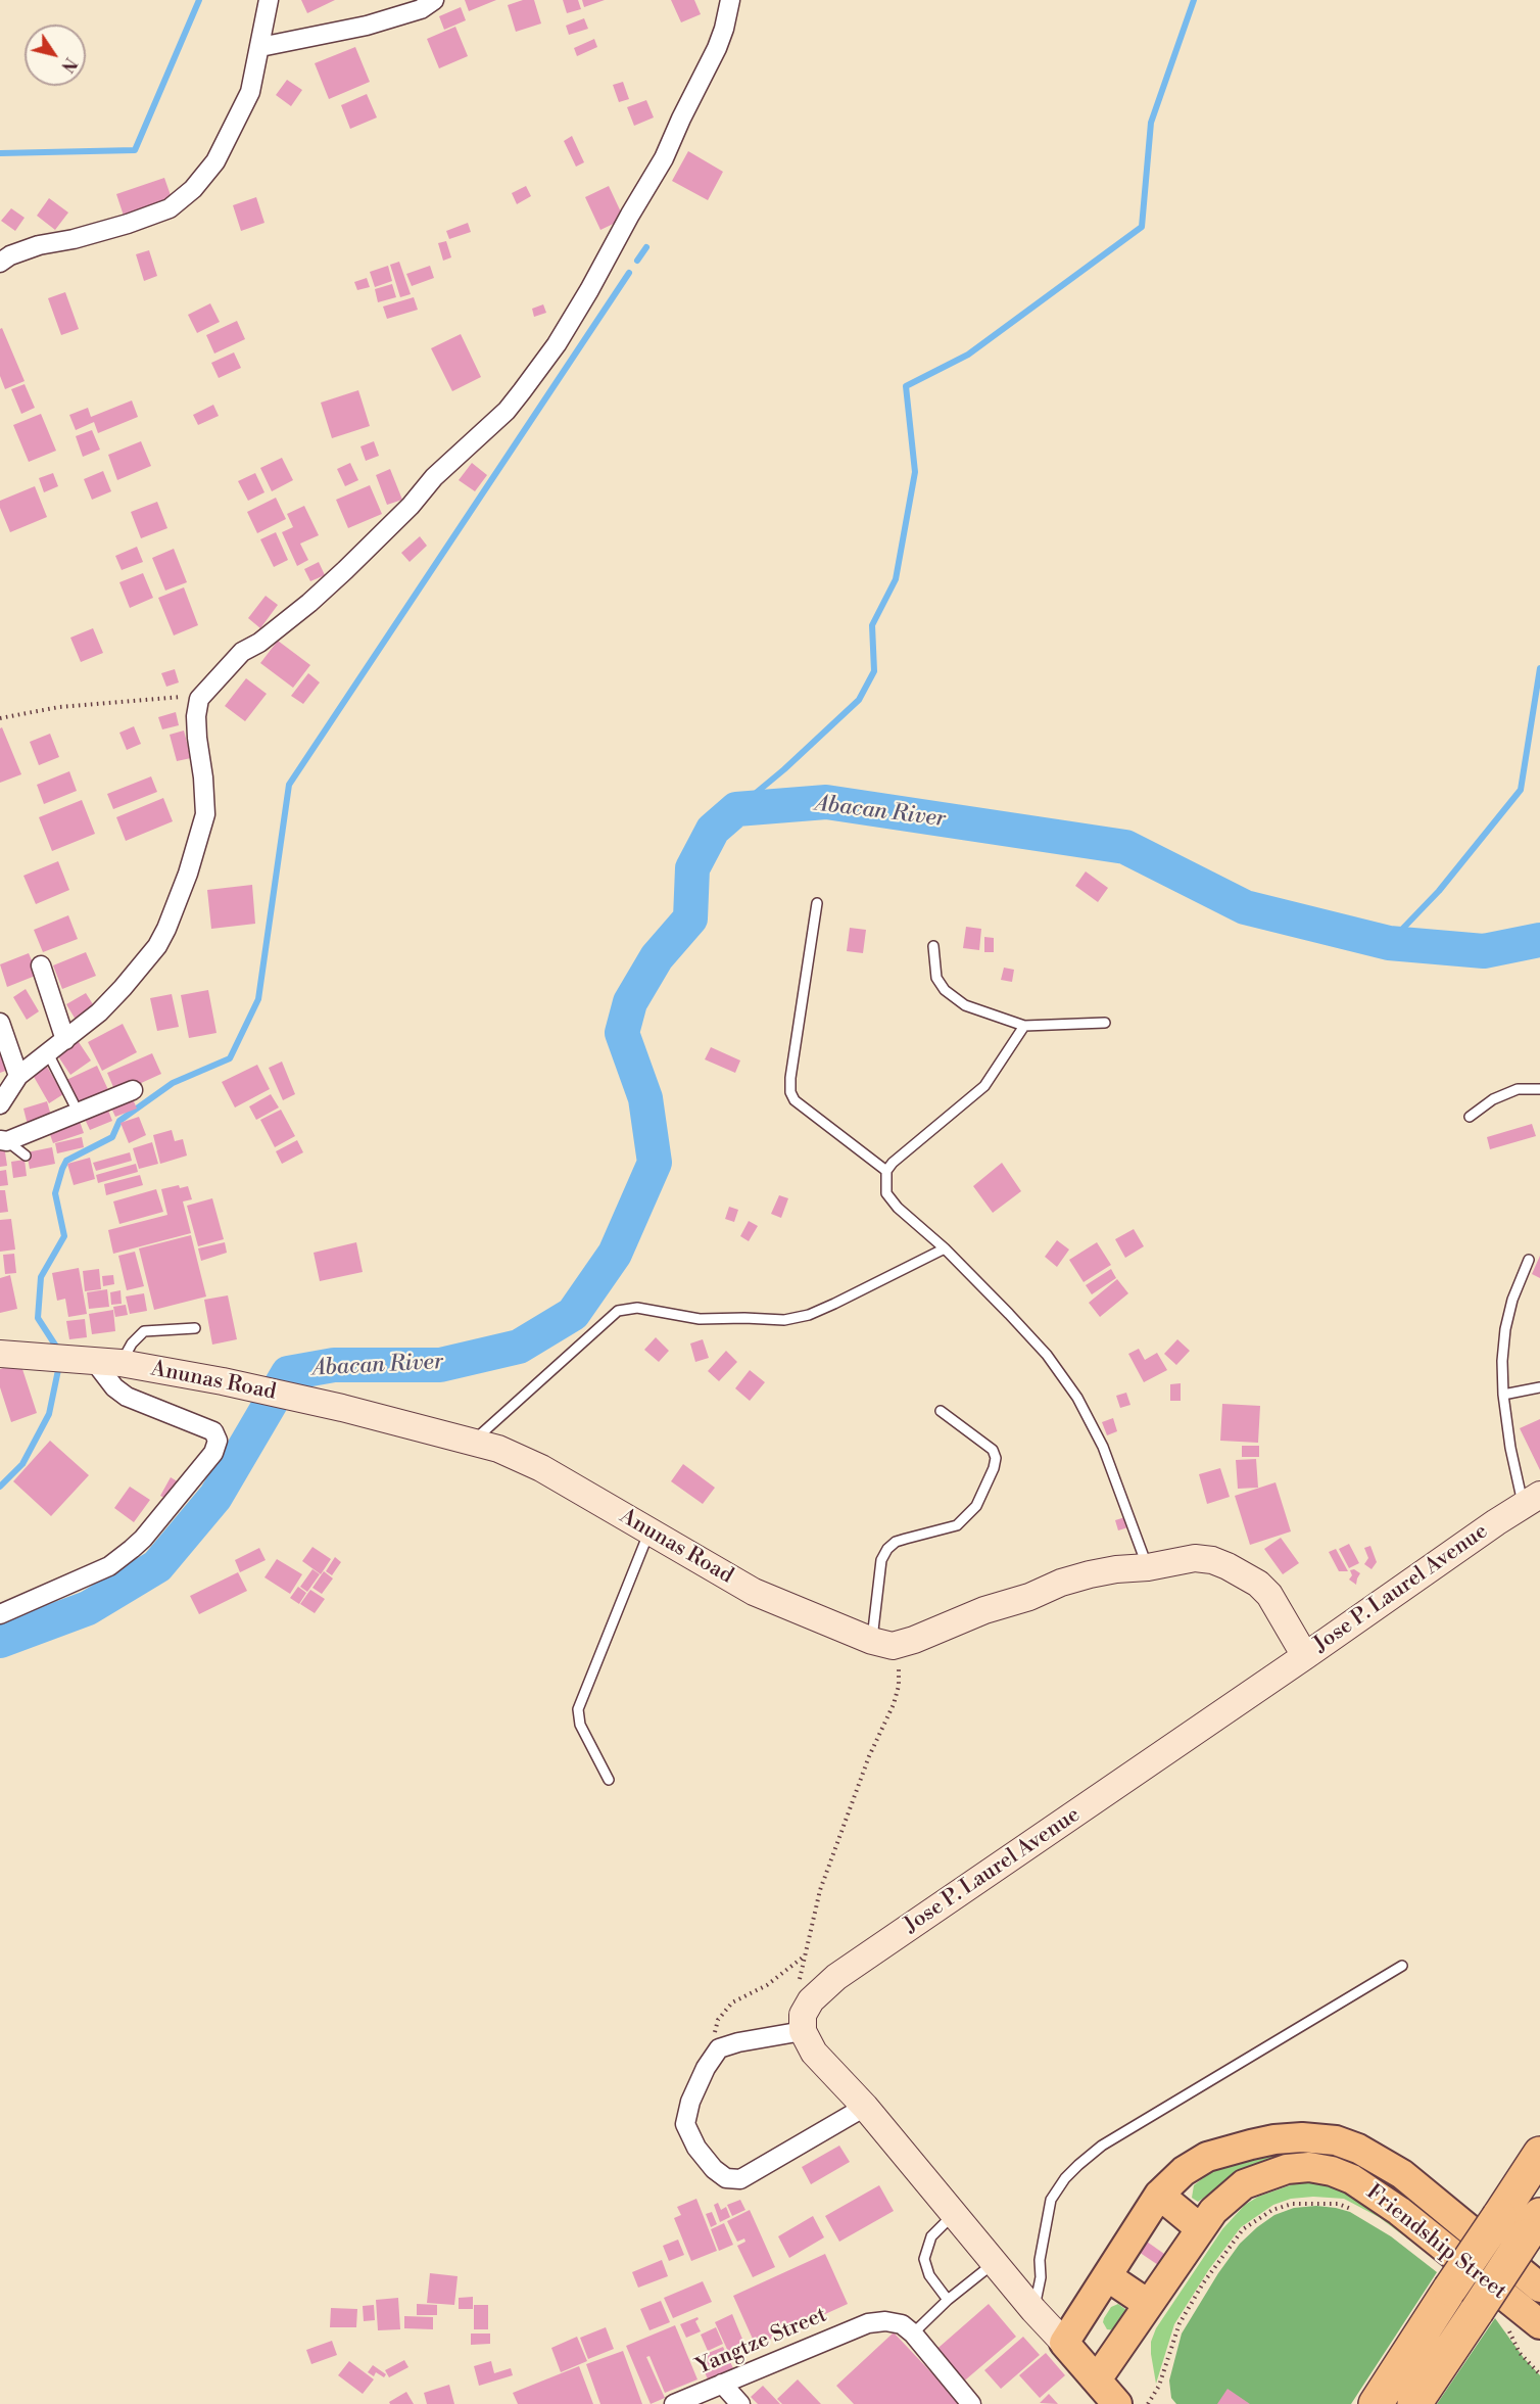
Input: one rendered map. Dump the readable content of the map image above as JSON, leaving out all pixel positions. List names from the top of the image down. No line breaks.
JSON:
{"streets":{"main road":["Friendship Street"],"street":["Anunas Road","Jose P. Laurel Avenue","Yangtze Street"]},"water":["Abacan River"],"north":"bottom right"}
